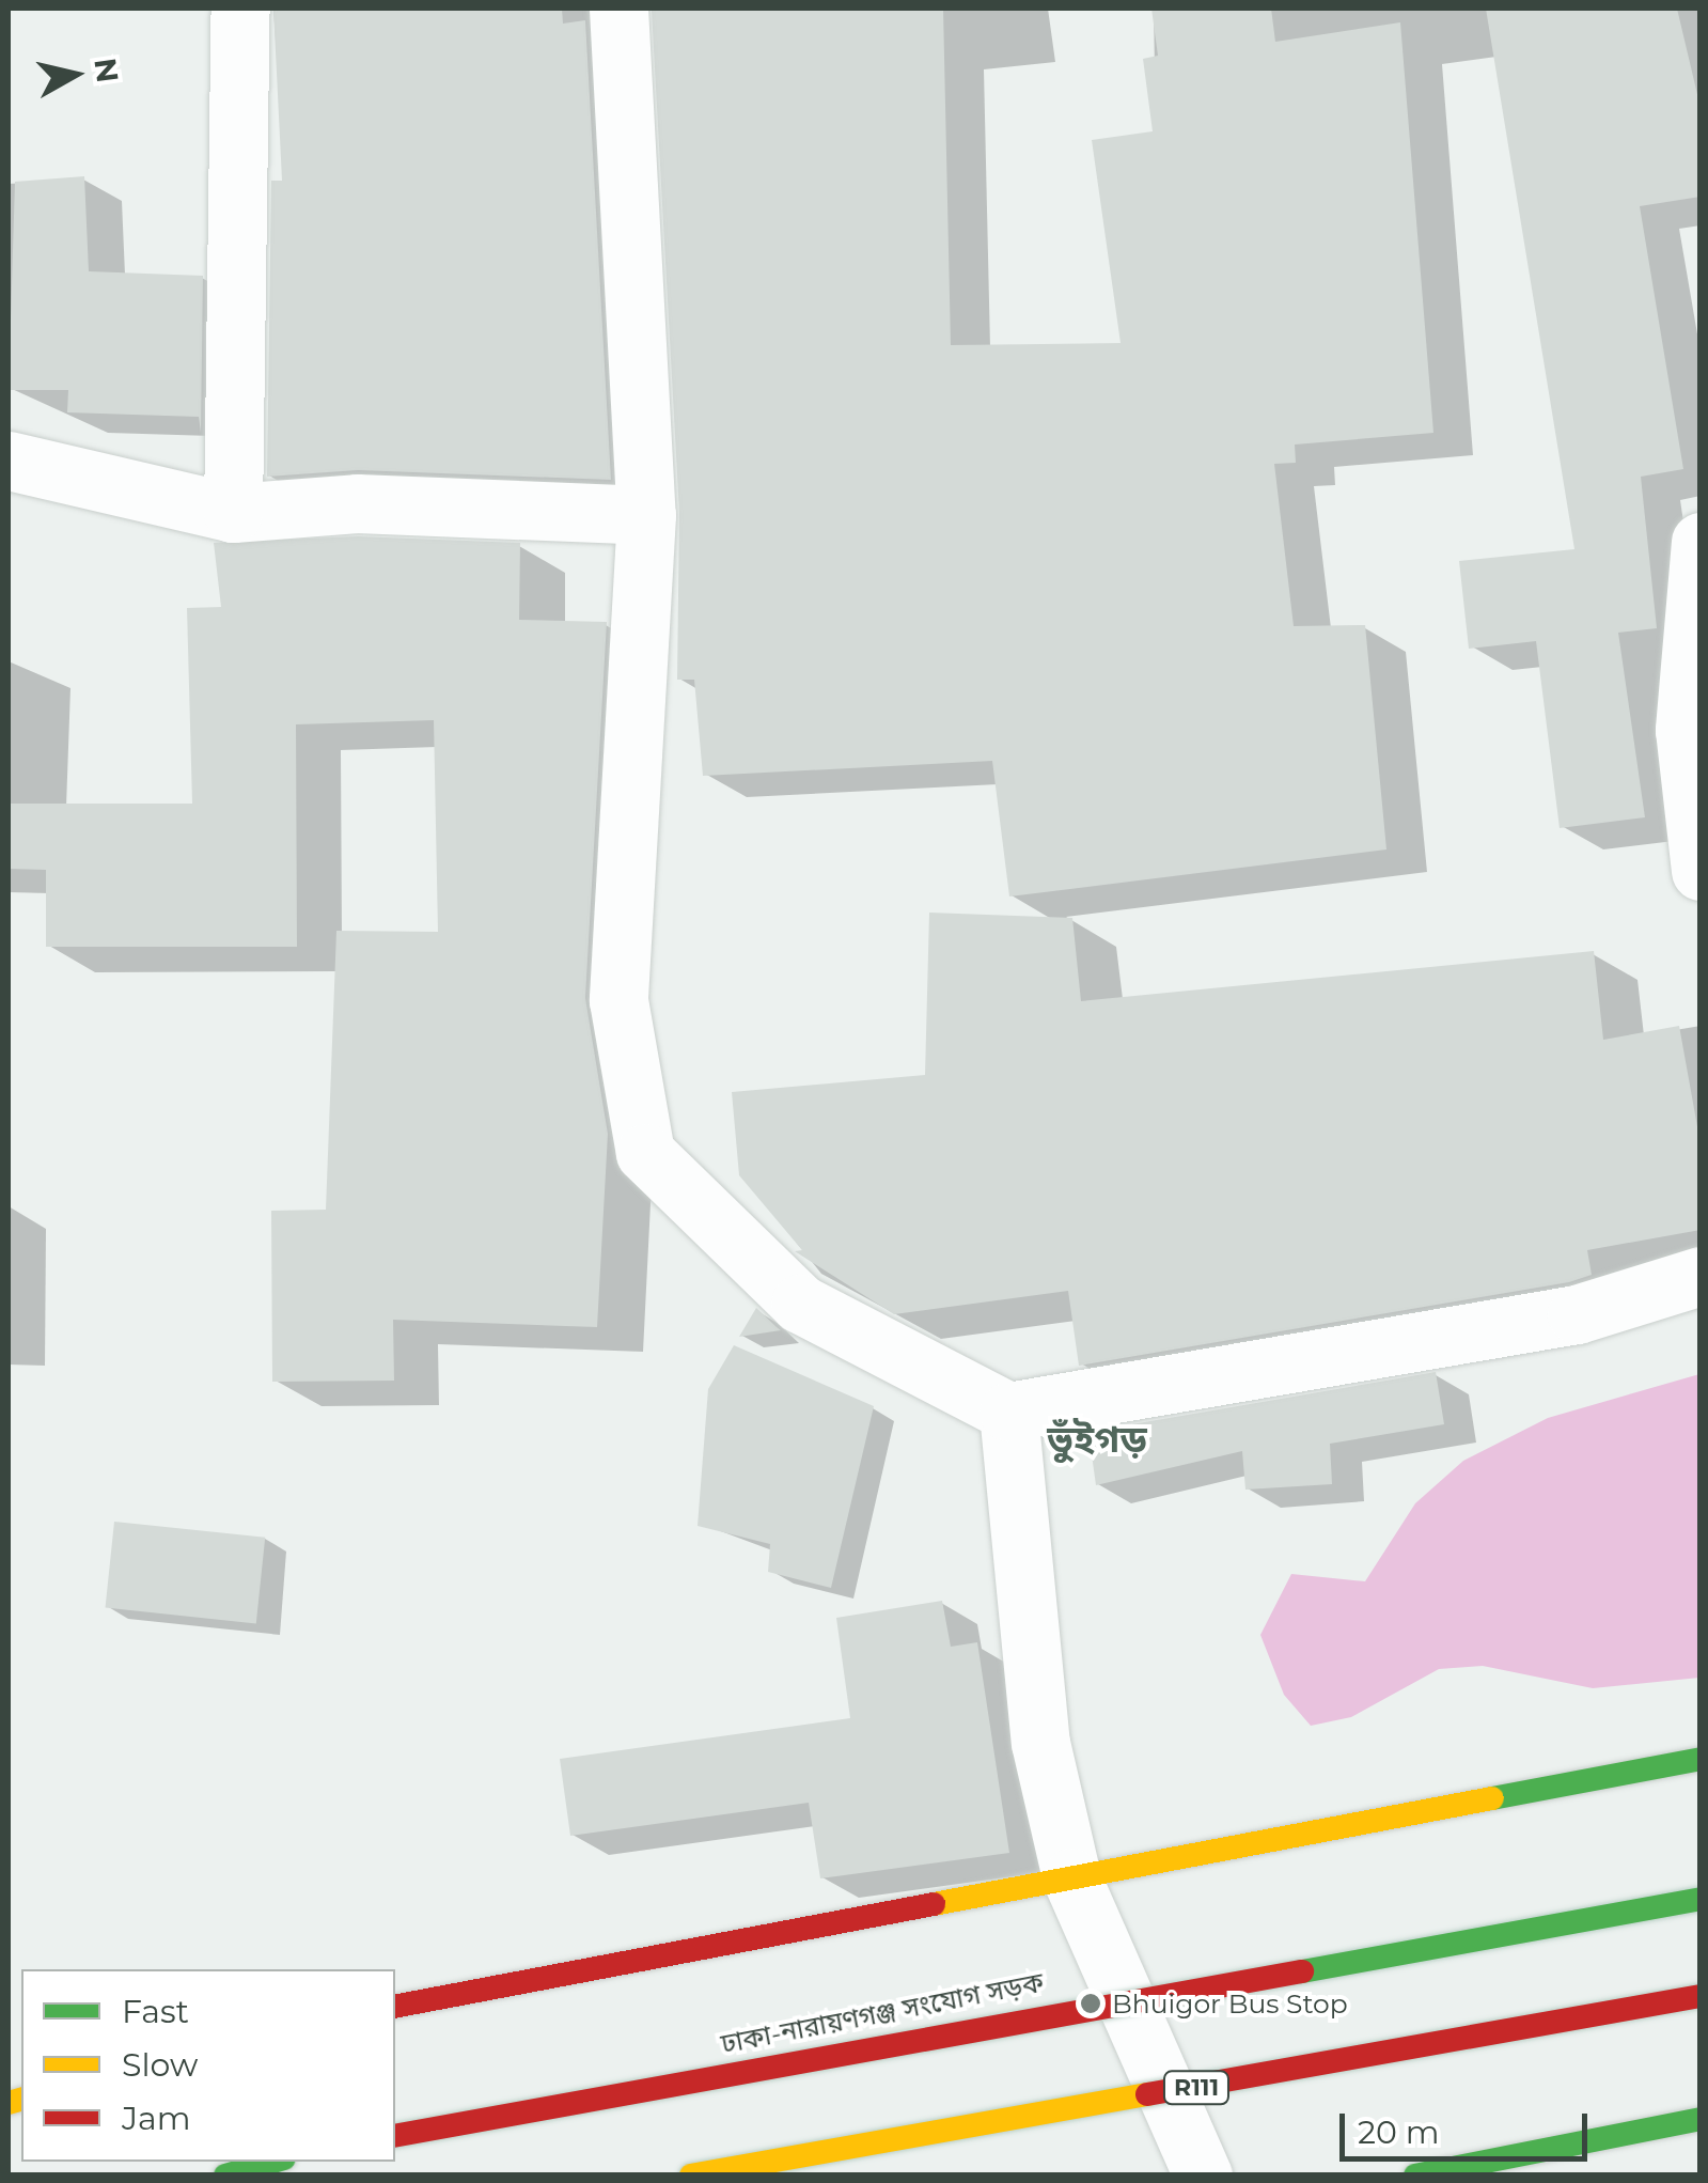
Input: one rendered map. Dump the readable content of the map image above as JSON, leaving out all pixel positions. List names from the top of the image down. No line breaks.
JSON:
{"streets":{"main road":["ঢাকা-নারায়ণগঞ্জ সংযোগ সড়ক","R111"]},"districts":["ভুঁইগড়"],"places":["Bhuigor Bus Stop"],"legend":["Fast","Slow","Jam"],"scale_bar":"20 m","north":"right"}
